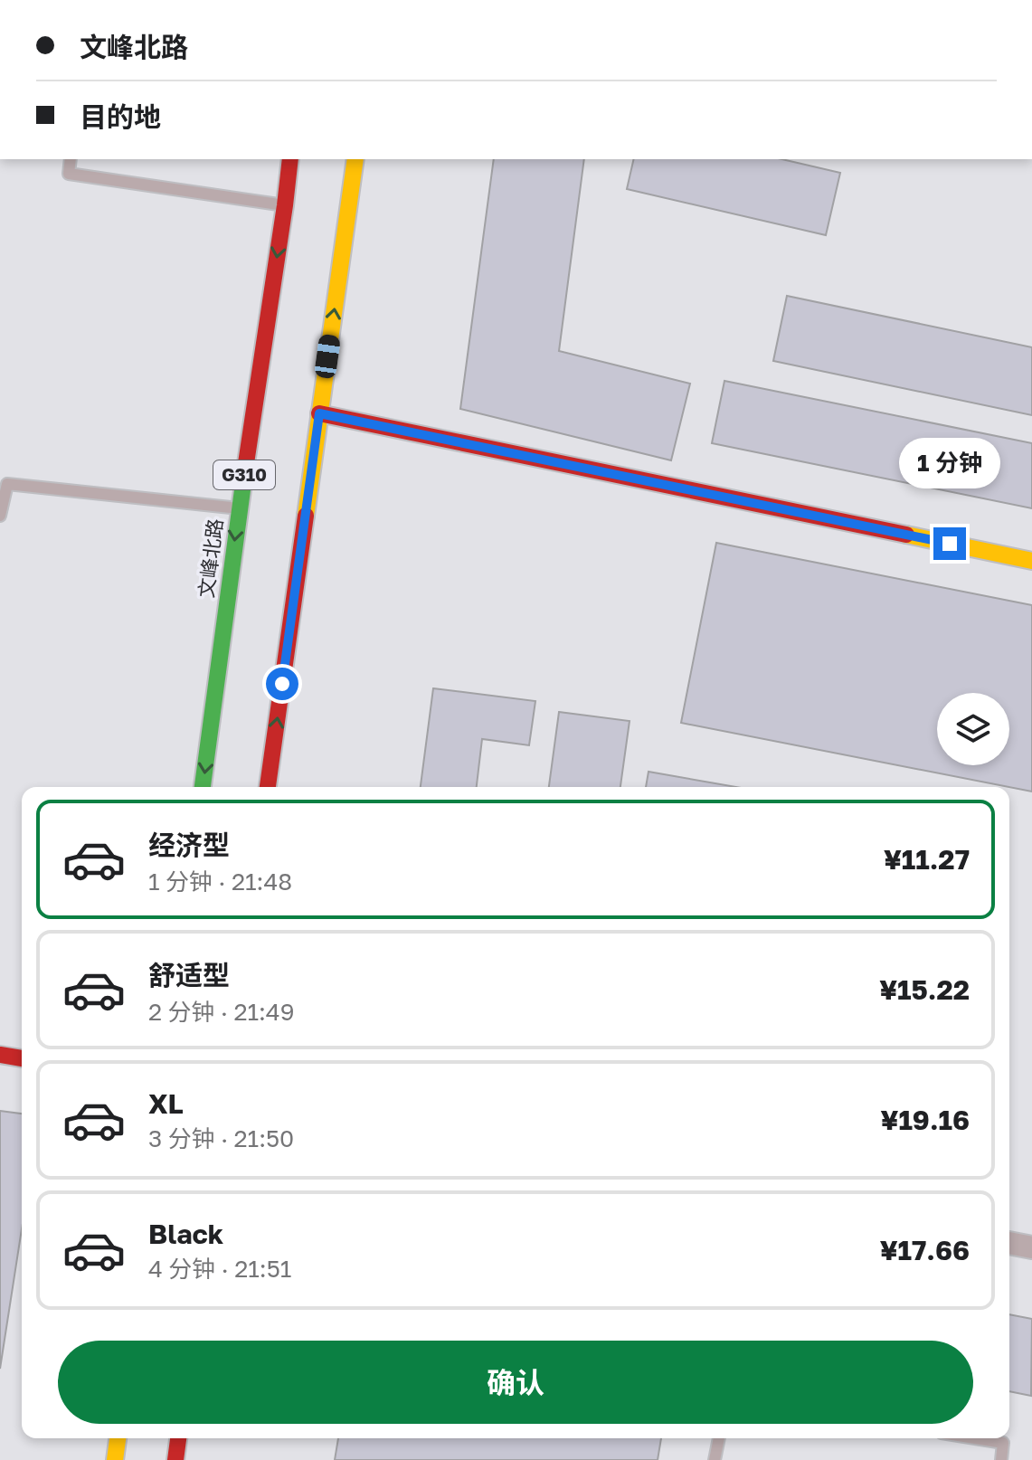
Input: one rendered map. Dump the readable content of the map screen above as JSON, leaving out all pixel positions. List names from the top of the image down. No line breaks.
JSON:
{"streets":{"main road":["G310","文峰北路"]},"page":{"banner":["文峰北路","目的地"],"bubble":"1 分钟","list":[{"name":"经济型","note":"1 分钟 · 21:48","value":"¥11.27"},{"name":"舒适型","note":"2 分钟 · 21:49","value":"¥15.22"},{"name":"XL","note":"3 分钟 · 21:50","value":"¥19.16"},{"name":"Black","note":"4 分钟 · 21:51","value":"¥17.66"}],"buttons":"确认"}}
